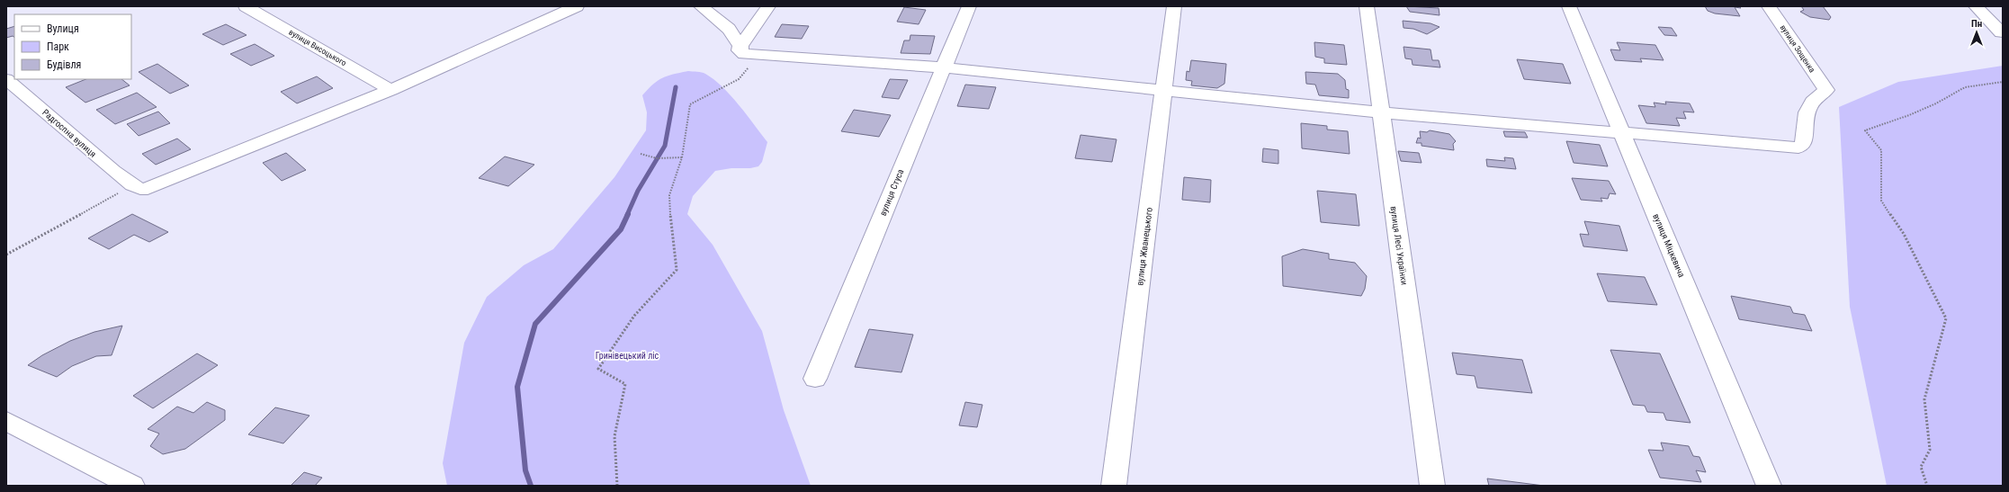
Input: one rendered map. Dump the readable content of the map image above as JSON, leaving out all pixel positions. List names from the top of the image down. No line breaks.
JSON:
{"streets":{"street":["вулиця Висоцького","вулиця Зощенка","Радгоспна вулиця","вулиця Стуса","вулиця Лесі Українки","вулиця Міцкевича","вулиця Жванецького"]},"crossings":[["вулиця Зощенка","вулиця Міцкевича"]],"parks":["Гринівецький ліс"],"legend":["Вулиця","Парк","Будівля"],"north":"top"}
